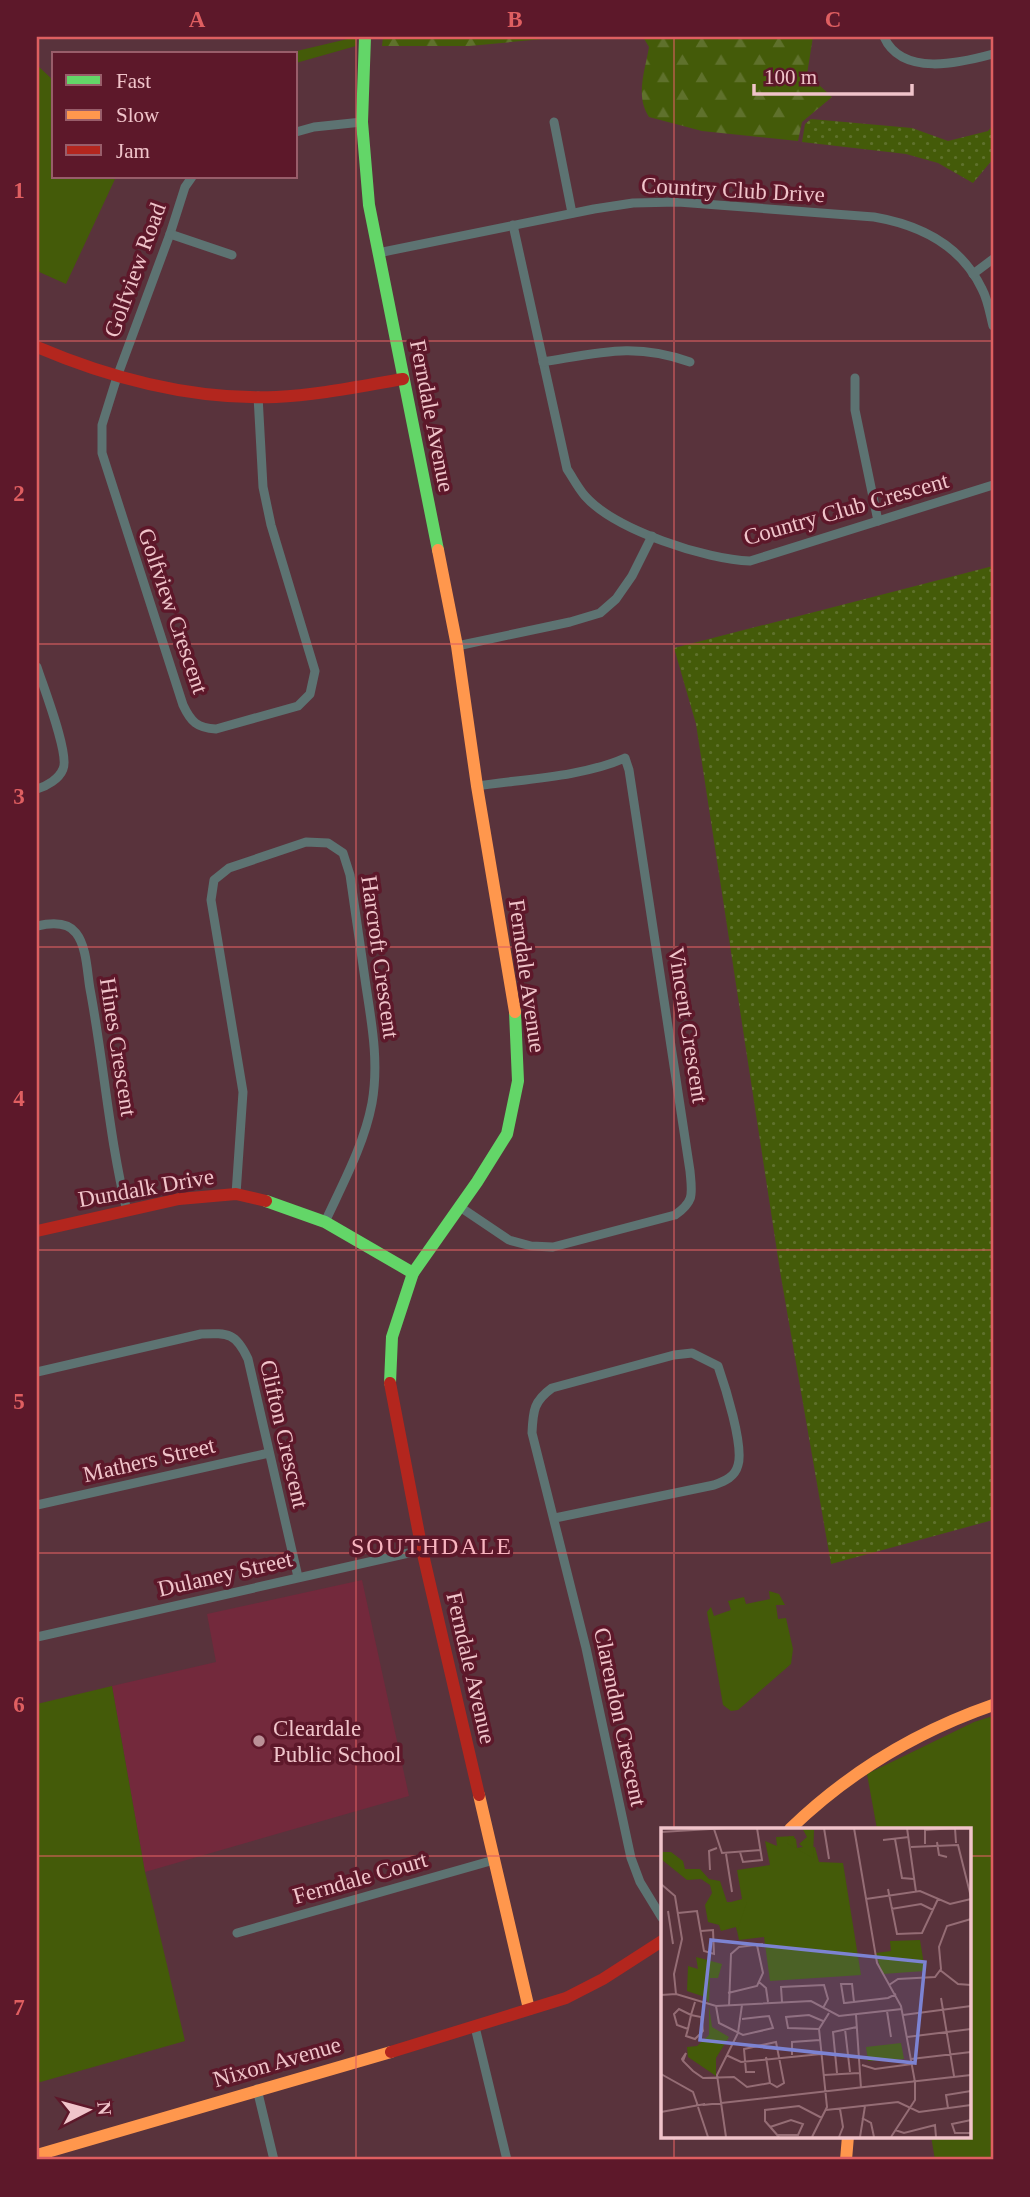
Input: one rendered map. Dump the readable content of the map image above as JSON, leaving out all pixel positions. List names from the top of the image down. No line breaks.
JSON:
{"streets":{"street":["Country Club Drive","Golfview Road","Ferndale Avenue","Country Club Crescent","Golfview Crescent","Harcroft Crescent","Vincent Crescent","Hines Crescent","Dundalk Drive","Clifton Crescent","Mathers Street","Dulaney Street","Clarendon Crescent","Ferndale Court","Nixon Avenue"]},"crossings":[["Country Club Drive","Ferndale Avenue"],["Country Club Drive","Country Club Crescent"],["Golfview Road","Golfview Crescent"],["Ferndale Avenue","Vincent Crescent"],["Ferndale Avenue","Dundalk Drive"],["Ferndale Avenue","Dulaney Street"],["Ferndale Avenue","Ferndale Court"],["Ferndale Avenue","Nixon Avenue"],["Harcroft Crescent","Dundalk Drive"],["Hines Crescent","Dundalk Drive"],["Clifton Crescent","Mathers Street"],["Clifton Crescent","Dulaney Street"]],"districts":["SOUTHDALE"],"places":["Cleardale Public School"],"legend":["Fast","Slow","Jam"],"scale_bar":"100 m","north":"right","grid":{"columns":["A","B","C"],"rows":["1","2","3","4","5","6","7"]}}
